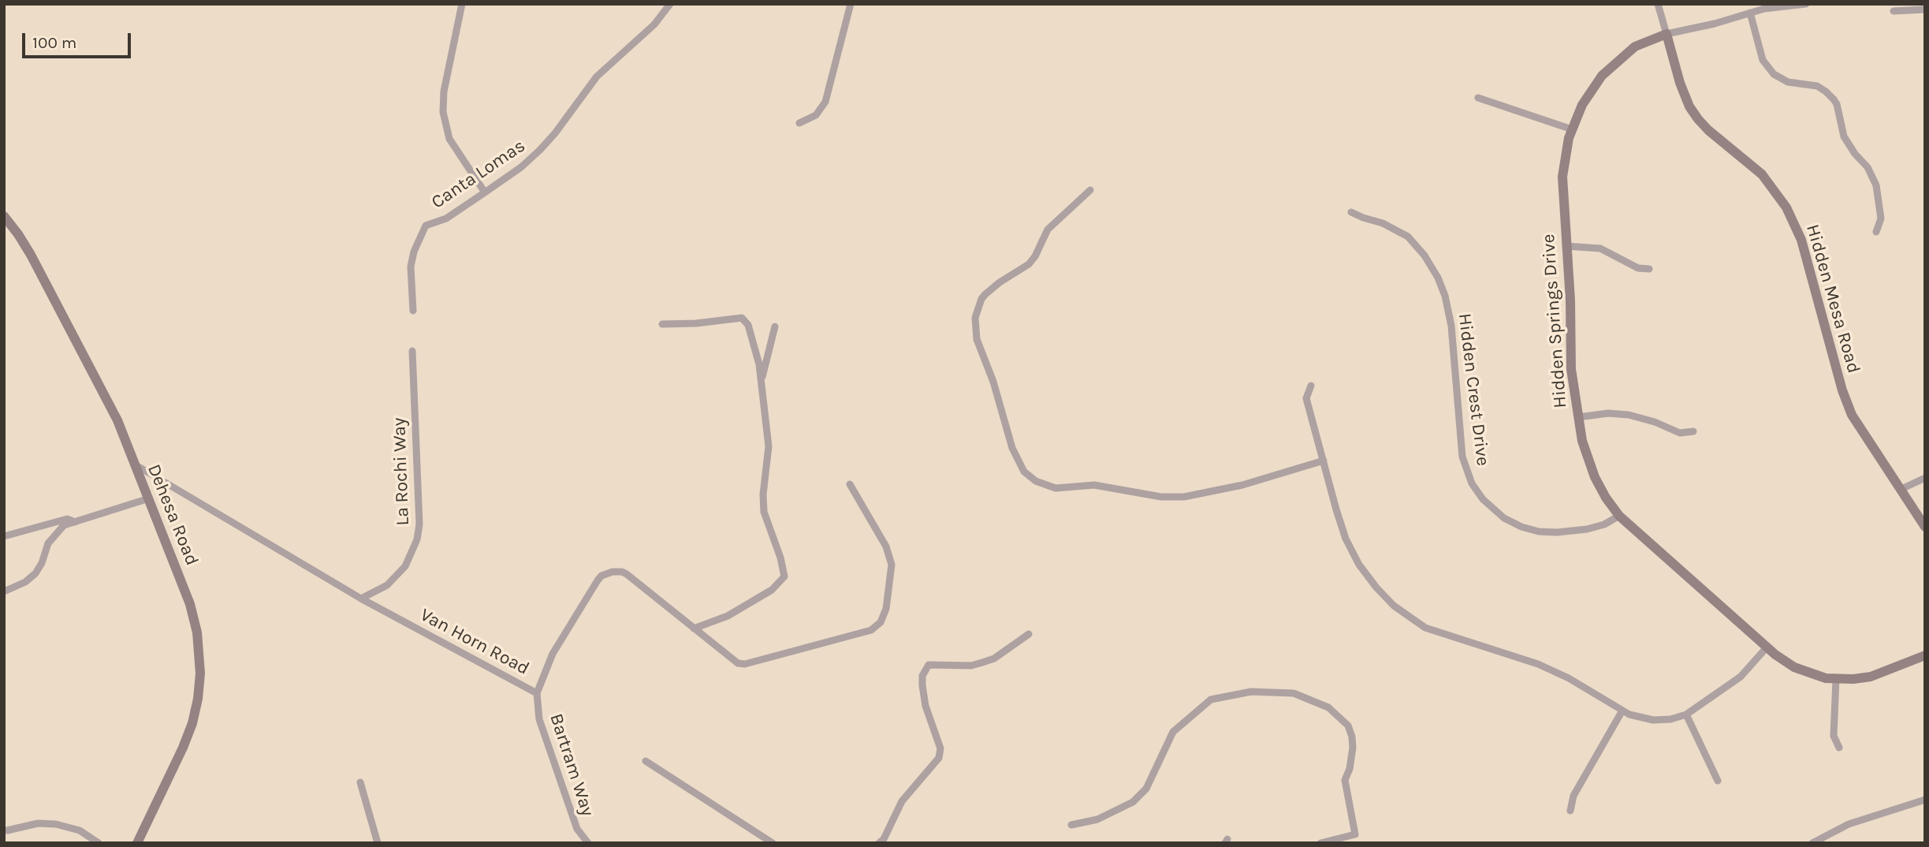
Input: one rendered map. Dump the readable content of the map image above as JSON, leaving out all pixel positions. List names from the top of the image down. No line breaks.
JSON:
{"streets":{"street":["Canta Lomas","Hidden Mesa Road","Hidden Springs Drive","Hidden Crest Drive","La Rochi Way","Dehesa Road","Van Horn Road","Bartram Way"]},"crossings":[["Hidden Mesa Road","Hidden Springs Drive"],["Hidden Springs Drive","Hidden Crest Drive"],["La Rochi Way","Van Horn Road"],["Dehesa Road","Van Horn Road"],["Van Horn Road","Bartram Way"]],"scale_bar":"100 m"}
